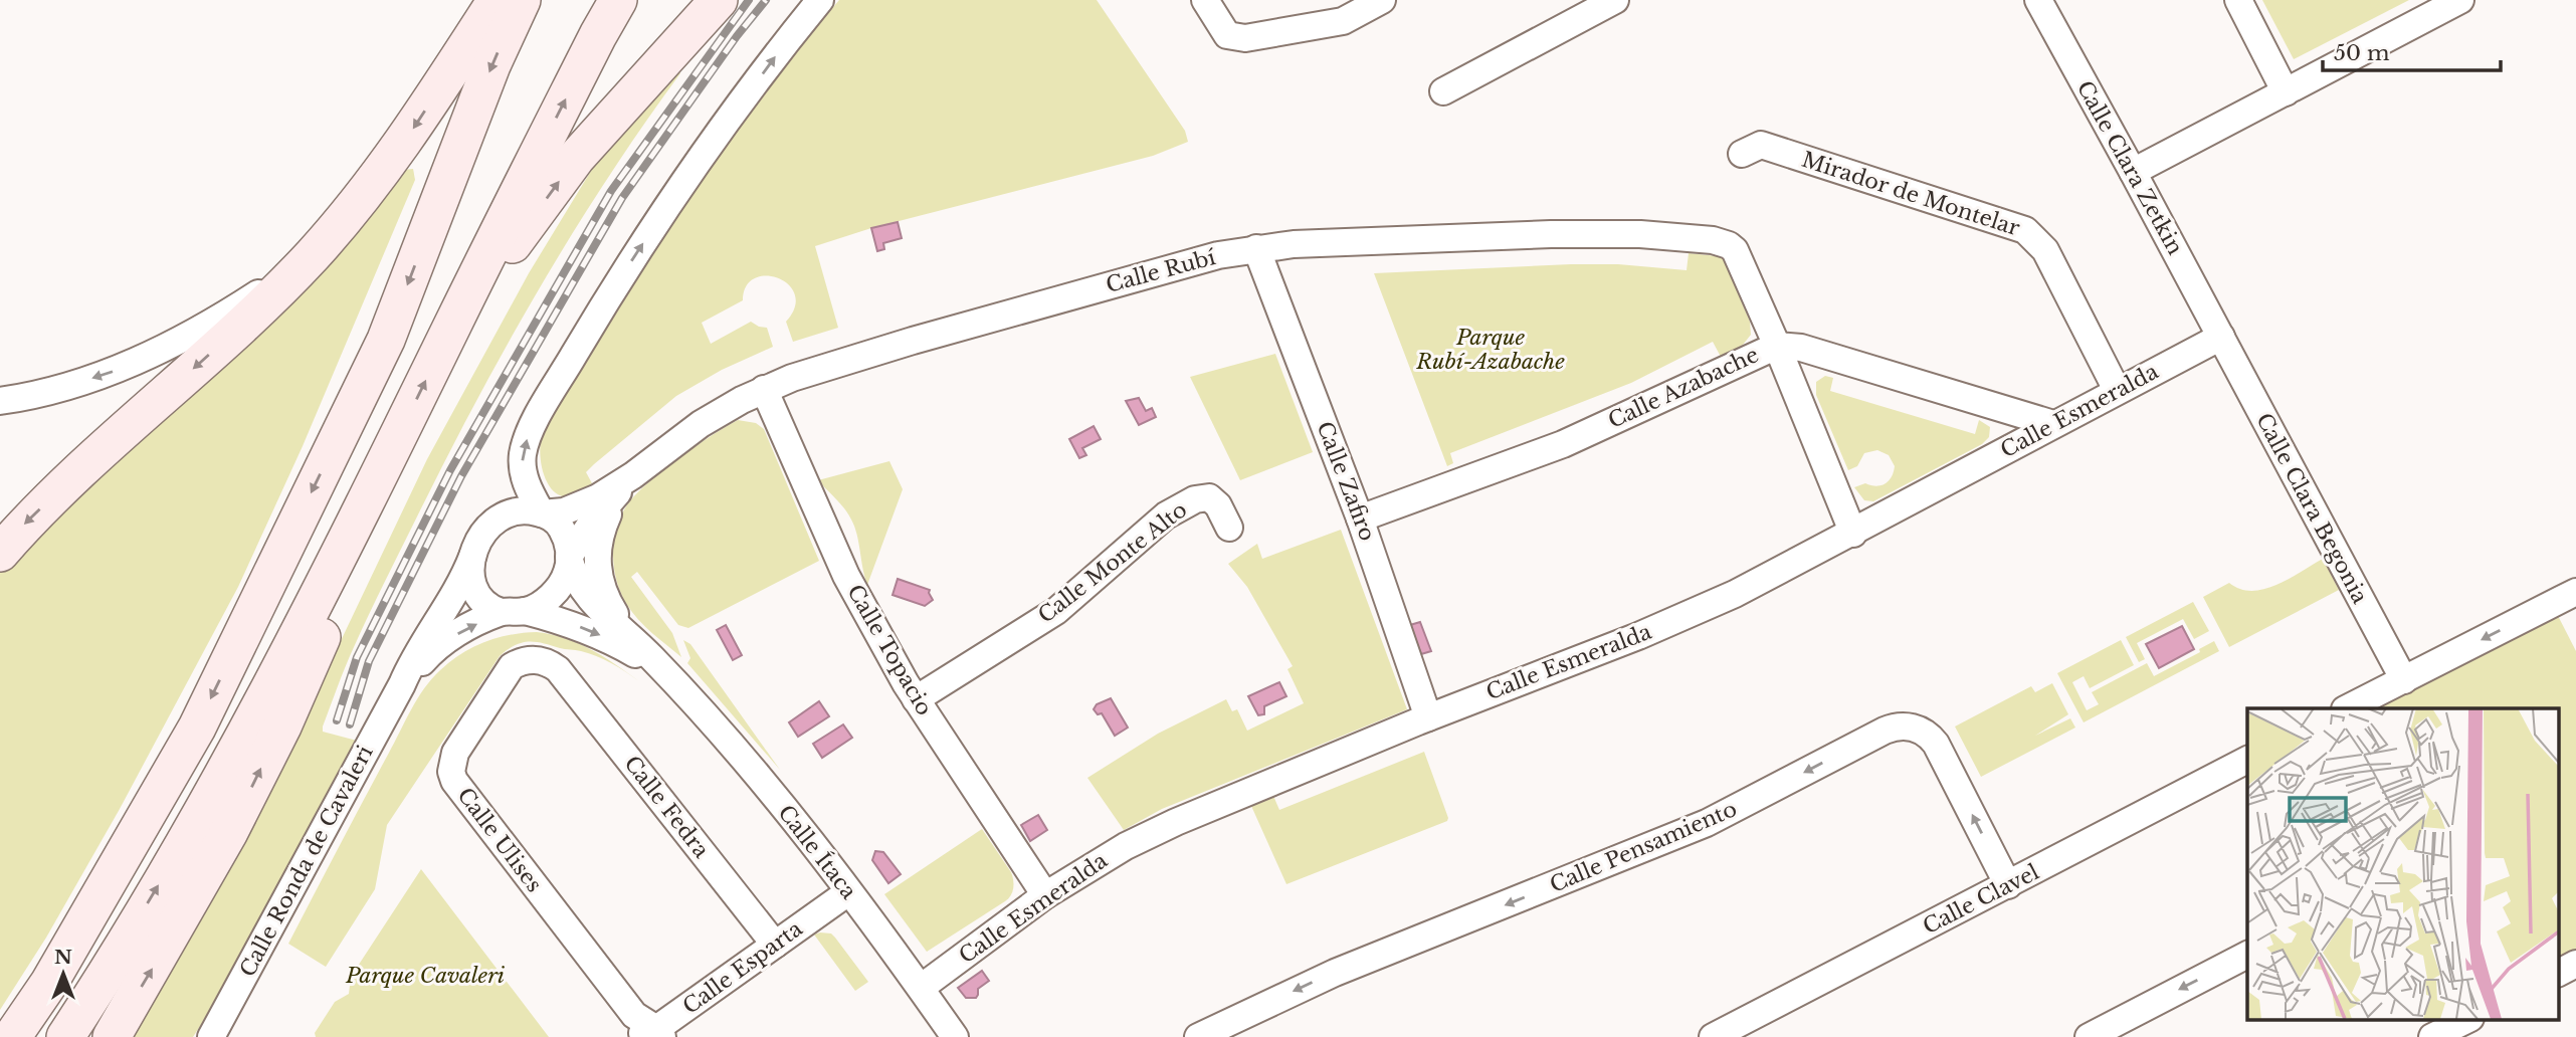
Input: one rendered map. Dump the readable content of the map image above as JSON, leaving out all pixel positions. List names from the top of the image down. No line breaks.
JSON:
{"streets":{"street":["Calle Clara Zetkin","Mirador de Montelar","Calle Rubí","Calle Azabache","Calle Esmeralda","Calle Zafiro","Calle Clara Begonia","Calle Monte Alto","Calle Topacio","Calle Fedra","Calle Ulises","Calle Pensamiento","Calle Ítaca","Calle Ronda de Cavaleri","Calle Clavel","Calle Esparta"]},"crossings":[["Calle Clara Zetkin","Calle Esmeralda"],["Calle Clara Zetkin","Calle Clara Begonia"],["Mirador de Montelar","Calle Esmeralda"],["Calle Rubí","Calle Azabache"],["Calle Rubí","Calle Zafiro"],["Calle Rubí","Calle Topacio"],["Calle Rubí","Calle Ítaca"],["Calle Rubí","Calle Ronda de Cavaleri"],["Calle Azabache","Calle Esmeralda"],["Calle Azabache","Calle Zafiro"],["Calle Esmeralda","Calle Zafiro"],["Calle Esmeralda","Calle Clara Begonia"],["Calle Esmeralda","Calle Topacio"],["Calle Esmeralda","Calle Ítaca"],["Calle Monte Alto","Calle Topacio"],["Calle Fedra","Calle Ulises"],["Calle Fedra","Calle Esparta"],["Calle Ulises","Calle Esparta"],["Calle Pensamiento","Calle Clavel"],["Calle Ítaca","Calle Ronda de Cavaleri"],["Calle Ítaca","Calle Esparta"]],"one_way":["Calle Pensamiento"],"parks":["Parque Rubí-Azabache","Parque Cavaleri"],"scale_bar":"50 m","north":"top"}
